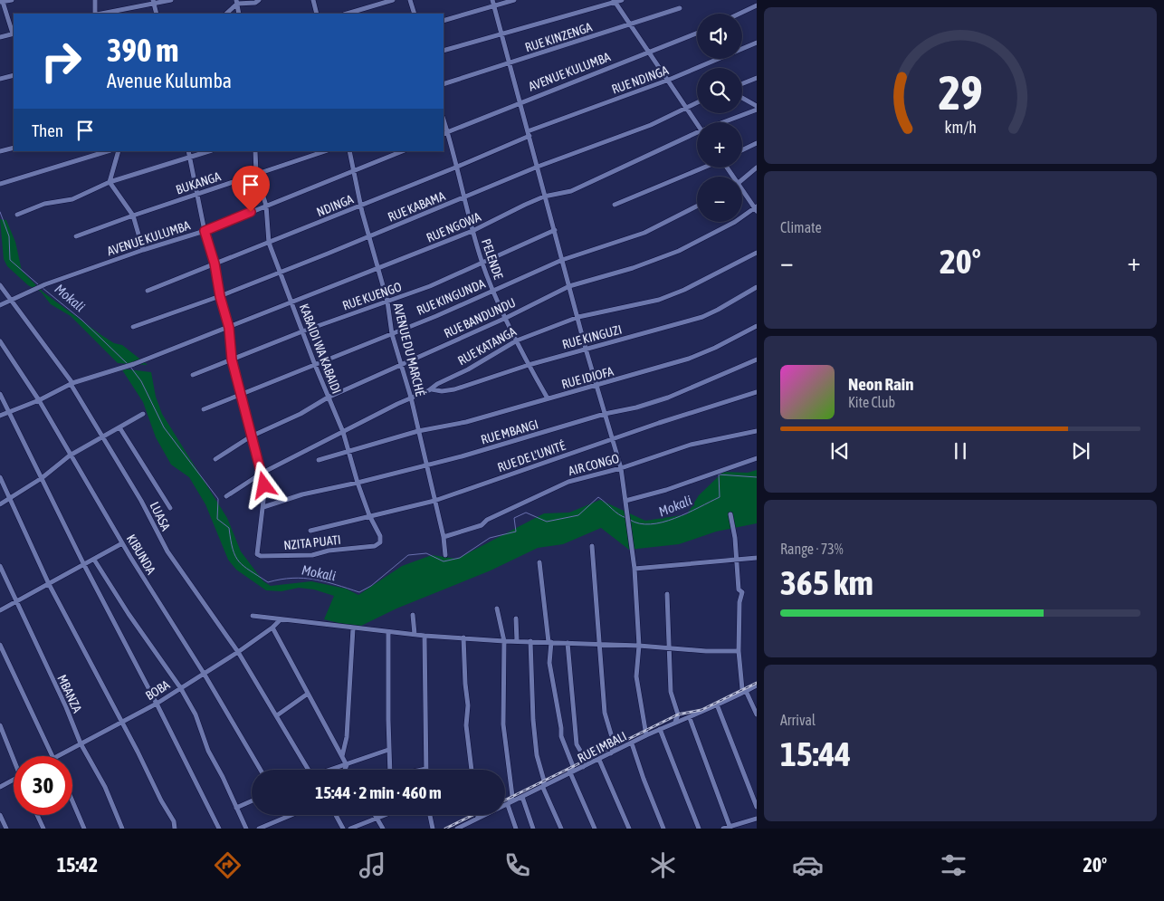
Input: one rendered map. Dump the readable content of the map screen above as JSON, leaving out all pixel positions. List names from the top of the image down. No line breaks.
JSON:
{"streets":{"street":["RUE KINZENGA","AVENUE KULUMBA","RUE NDINGA","BUKANGA","NDINGA","RUE KABAMA","RUE NGOWA","PELENDE","RUE KUENGO","RUE KINGUNDA","RUE BANDUNDU","RUE KINGUZI","RUE KATANGA","KABAIDI WA KABAIDI","AVENUE DU MARCHÉ","RUE IDIOFA","RUE MBANGI","RUE DE L'UNITÉ","AIR CONGO","LUASA","NZITA PUATI","KIBUNDA","BOBA","MBANZA","RUE IMBALI"]},"crossings":[["AVENUE KULUMBA","PELENDE"],["AVENUE KULUMBA","KABAIDI WA KABAIDI"],["AVENUE KULUMBA","AVENUE DU MARCHÉ"],["AVENUE KULUMBA","LUASA"],["AVENUE KULUMBA","NZITA PUATI"],["RUE NDINGA","NDINGA"],["BUKANGA","KABAIDI WA KABAIDI"],["BUKANGA","NZITA PUATI"],["NDINGA","PELENDE"],["NDINGA","KABAIDI WA KABAIDI"],["NDINGA","AVENUE DU MARCHÉ"],["NDINGA","NZITA PUATI"],["RUE KABAMA","PELENDE"],["RUE KABAMA","KABAIDI WA KABAIDI"],["RUE KABAMA","AVENUE DU MARCHÉ"],["RUE KABAMA","NZITA PUATI"],["RUE NGOWA","PELENDE"],["RUE NGOWA","KABAIDI WA KABAIDI"],["RUE NGOWA","AVENUE DU MARCHÉ"],["RUE NGOWA","LUASA"],["RUE NGOWA","NZITA PUATI"],["RUE NGOWA","KIBUNDA"],["PELENDE","RUE KUENGO"],["PELENDE","RUE KINGUNDA"],["PELENDE","RUE BANDUNDU"],["PELENDE","RUE KINGUZI"],["PELENDE","RUE KATANGA"],["PELENDE","RUE IDIOFA"],["RUE KUENGO","KABAIDI WA KABAIDI"],["RUE KUENGO","AVENUE DU MARCHÉ"],["RUE KUENGO","NZITA PUATI"],["RUE KINGUNDA","KABAIDI WA KABAIDI"],["RUE KINGUNDA","AVENUE DU MARCHÉ"],["RUE KINGUNDA","NZITA PUATI"],["RUE BANDUNDU","KABAIDI WA KABAIDI"],["RUE BANDUNDU","AVENUE DU MARCHÉ"],["RUE BANDUNDU","NZITA PUATI"],["RUE KINGUZI","RUE KATANGA"],["RUE KATANGA","KABAIDI WA KABAIDI"],["RUE KATANGA","AVENUE DU MARCHÉ"],["RUE KATANGA","NZITA PUATI"],["KABAIDI WA KABAIDI","RUE IDIOFA"],["KABAIDI WA KABAIDI","RUE MBANGI"],["KABAIDI WA KABAIDI","RUE DE L'UNITÉ"],["KABAIDI WA KABAIDI","NZITA PUATI"],["AVENUE DU MARCHÉ","RUE IDIOFA"],["AVENUE DU MARCHÉ","RUE MBANGI"],["AVENUE DU MARCHÉ","RUE DE L'UNITÉ"],["AVENUE DU MARCHÉ","AIR CONGO"],["RUE MBANGI","NZITA PUATI"],["LUASA","BOBA"],["KIBUNDA","BOBA"],["BOBA","MBANZA"]],"water":["Mokali"],"page":{"map_buttons":["+","−"],"turn":["390 m","Avenue Kulumba"],"then":"Then","tile":["Climate",["Range · 73%","365 km"],["Arrival","15:44"]],"heat":["−","20°","+"],"song":["Neon Rain","Kite Club"],"limit":"30","trip":"15:44 · 2 min · 460 m","tabs":["15:42","20°"],"gauge":["29","km/h"]}}
